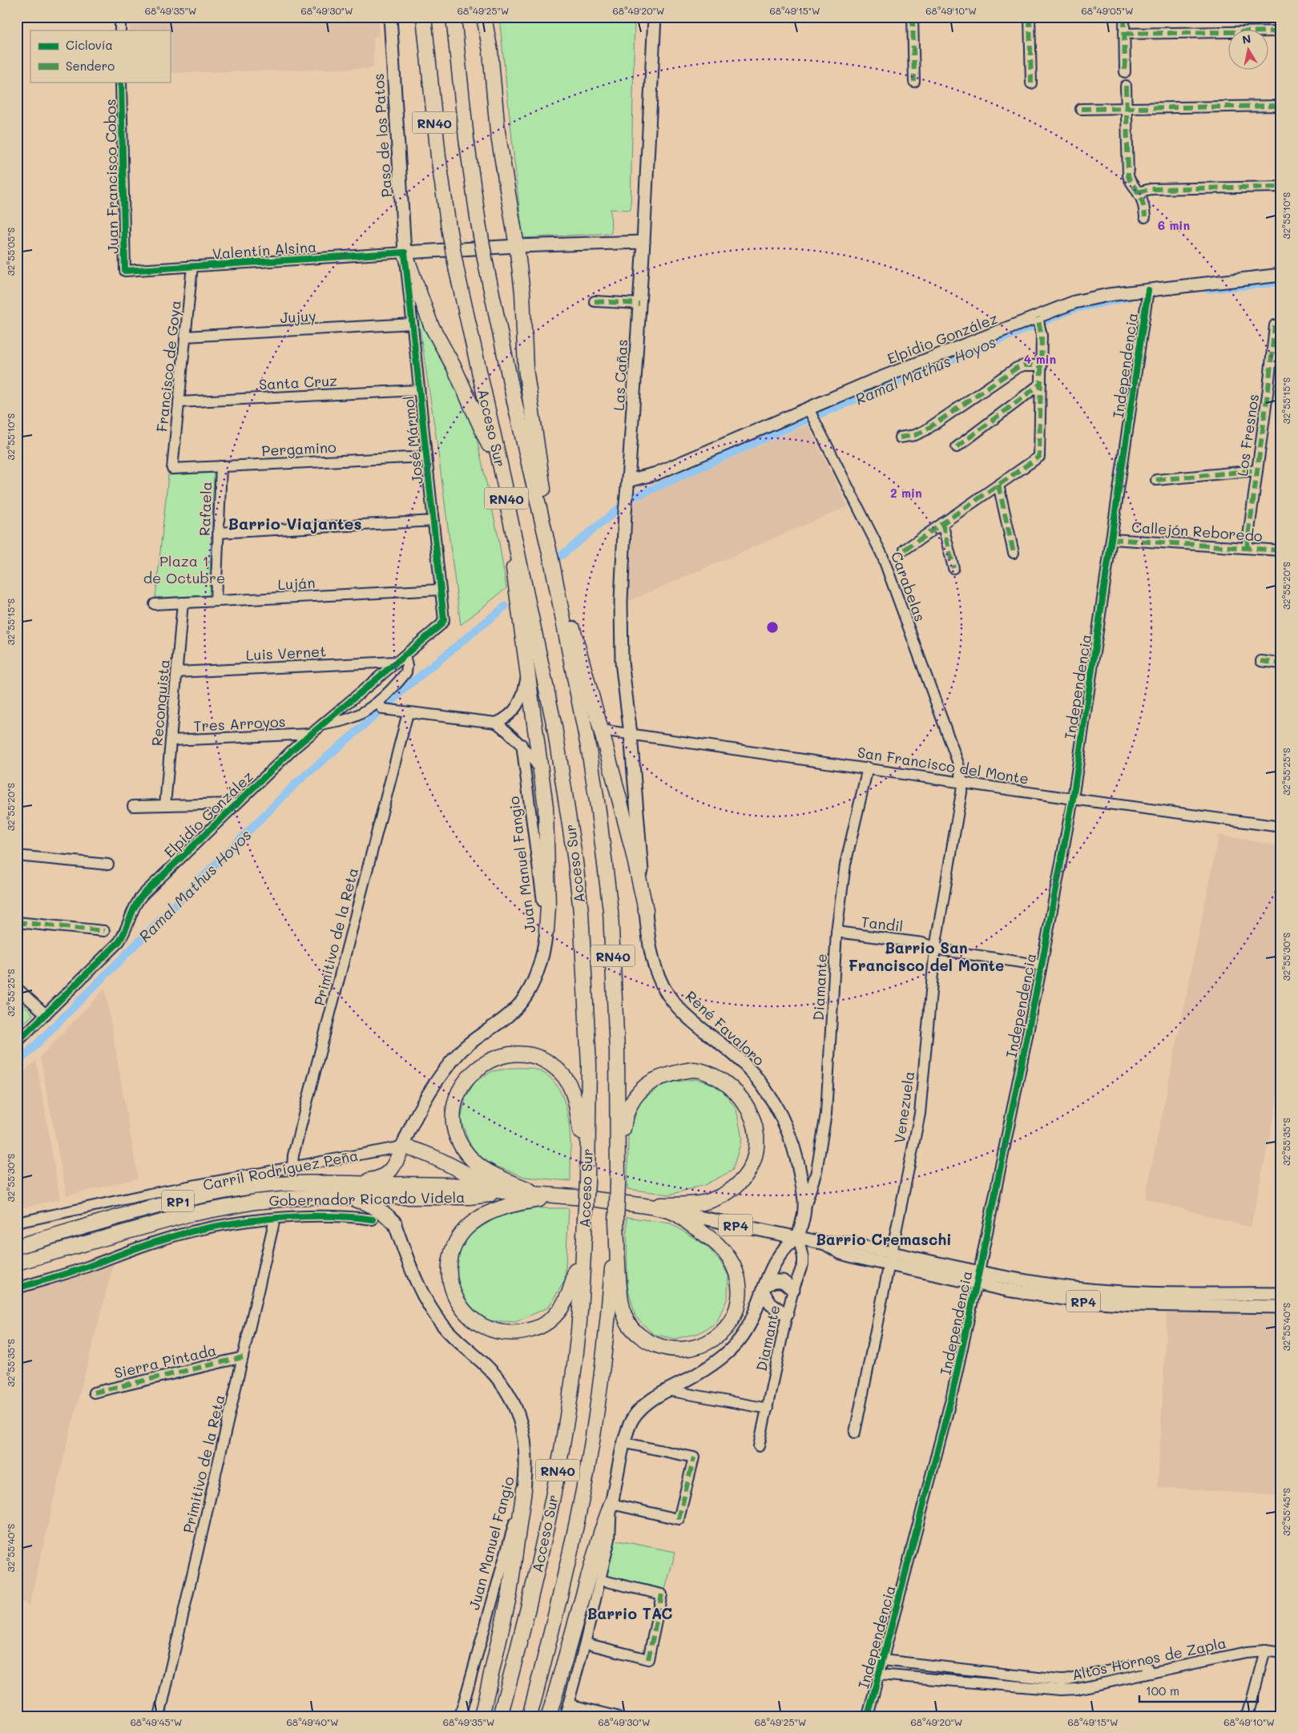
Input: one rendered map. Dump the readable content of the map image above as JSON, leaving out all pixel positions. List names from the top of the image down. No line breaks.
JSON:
{"streets":{"highway":["RN40","Acceso Sur","Gobernador Ricardo Videla","RP1","RP4"],"main road":["Paso de los Patos","Valentín Alsina","Elpidio González","Las Cañas","Juan Manuel Fangio","René Favaloro"],"street":["Juan Francisco Cobos","Jujuy","Independencia","Francisco de Goya","Santa Cruz","Los Fresnos","José Mármol","Pergamino","Rafaela","Callejón Reboredo","Luján","Carabelas","Luis Vernet","Reconquista","Tres Arroyos","San Francisco del Monte","Tandil","Primitivo de la Reta","Diamante","Venezuela","Carril Rodríguez Peña","Sierra Pintada","Altos Hornos de Zapla"]},"crossings":[["Paso de los Patos","Valentín Alsina"],["Paso de los Patos","José Mármol"],["Juan Francisco Cobos","Valentín Alsina"],["Valentín Alsina","Francisco de Goya"],["Valentín Alsina","Las Cañas"],["Valentín Alsina","José Mármol"],["Jujuy","Francisco de Goya"],["Jujuy","José Mármol"],["Elpidio González","Independencia"],["Elpidio González","Las Cañas"],["Elpidio González","José Mármol"],["Elpidio González","Carabelas"],["Elpidio González","Luis Vernet"],["Elpidio González","Tres Arroyos"],["Independencia","Callejón Reboredo"],["Independencia","San Francisco del Monte"],["Independencia","Tandil"],["Independencia","RP4"],["Independencia","Altos Hornos de Zapla"],["Francisco de Goya","Santa Cruz"],["Francisco de Goya","Pergamino"],["Las Cañas","San Francisco del Monte"],["Las Cañas","René Favaloro"],["Santa Cruz","José Mármol"],["Los Fresnos","Callejón Reboredo"],["José Mármol","Pergamino"],["José Mármol","Luján"],["Pergamino","Rafaela"],["Rafaela","Luján"],["Luján","Reconquista"],["Carabelas","San Francisco del Monte"],["Carabelas","Venezuela"],["Luis Vernet","Reconquista"],["Reconquista","Tres Arroyos"],["San Francisco del Monte","Diamante"],["San Francisco del Monte","René Favaloro"],["San Francisco del Monte","Venezuela"],["Juan Manuel Fangio","Carril Rodríguez Peña"],["Tandil","Diamante"],["Tandil","Venezuela"],["Primitivo de la Reta","Carril Rodríguez Peña"],["Primitivo de la Reta","Sierra Pintada"],["Diamante","René Favaloro"],["Diamante","RP4"],["René Favaloro","RP4"],["Venezuela","RP4"],["Gobernador Ricardo Videla","RP4"]],"districts":["Barrio Viajantes","Barrio San Francisco del Monte","Barrio Cremaschi","Barrio TAC"],"water":["Ramal Mathus Hoyos"],"parks":["Plaza 1 de Octubre"],"legend":["Ciclovía","Sendero"],"scale_bar":"100 m","north":"top","coordinates":["68°49'35\"W","68°49'30\"W","68°49'25\"W","68°49'20\"W","68°49'15\"W","68°49'10\"W","68°49'05\"W","32°55'10\"S","32°55'05\"S","32°55'15\"S","32°55'20\"S","32°55'25\"S","32°55'30\"S","32°55'35\"S","32°55'40\"S","32°55'45\"S","68°49'45\"W","68°49'40\"W"],"rings":["6 min","4 min","2 min"]}
